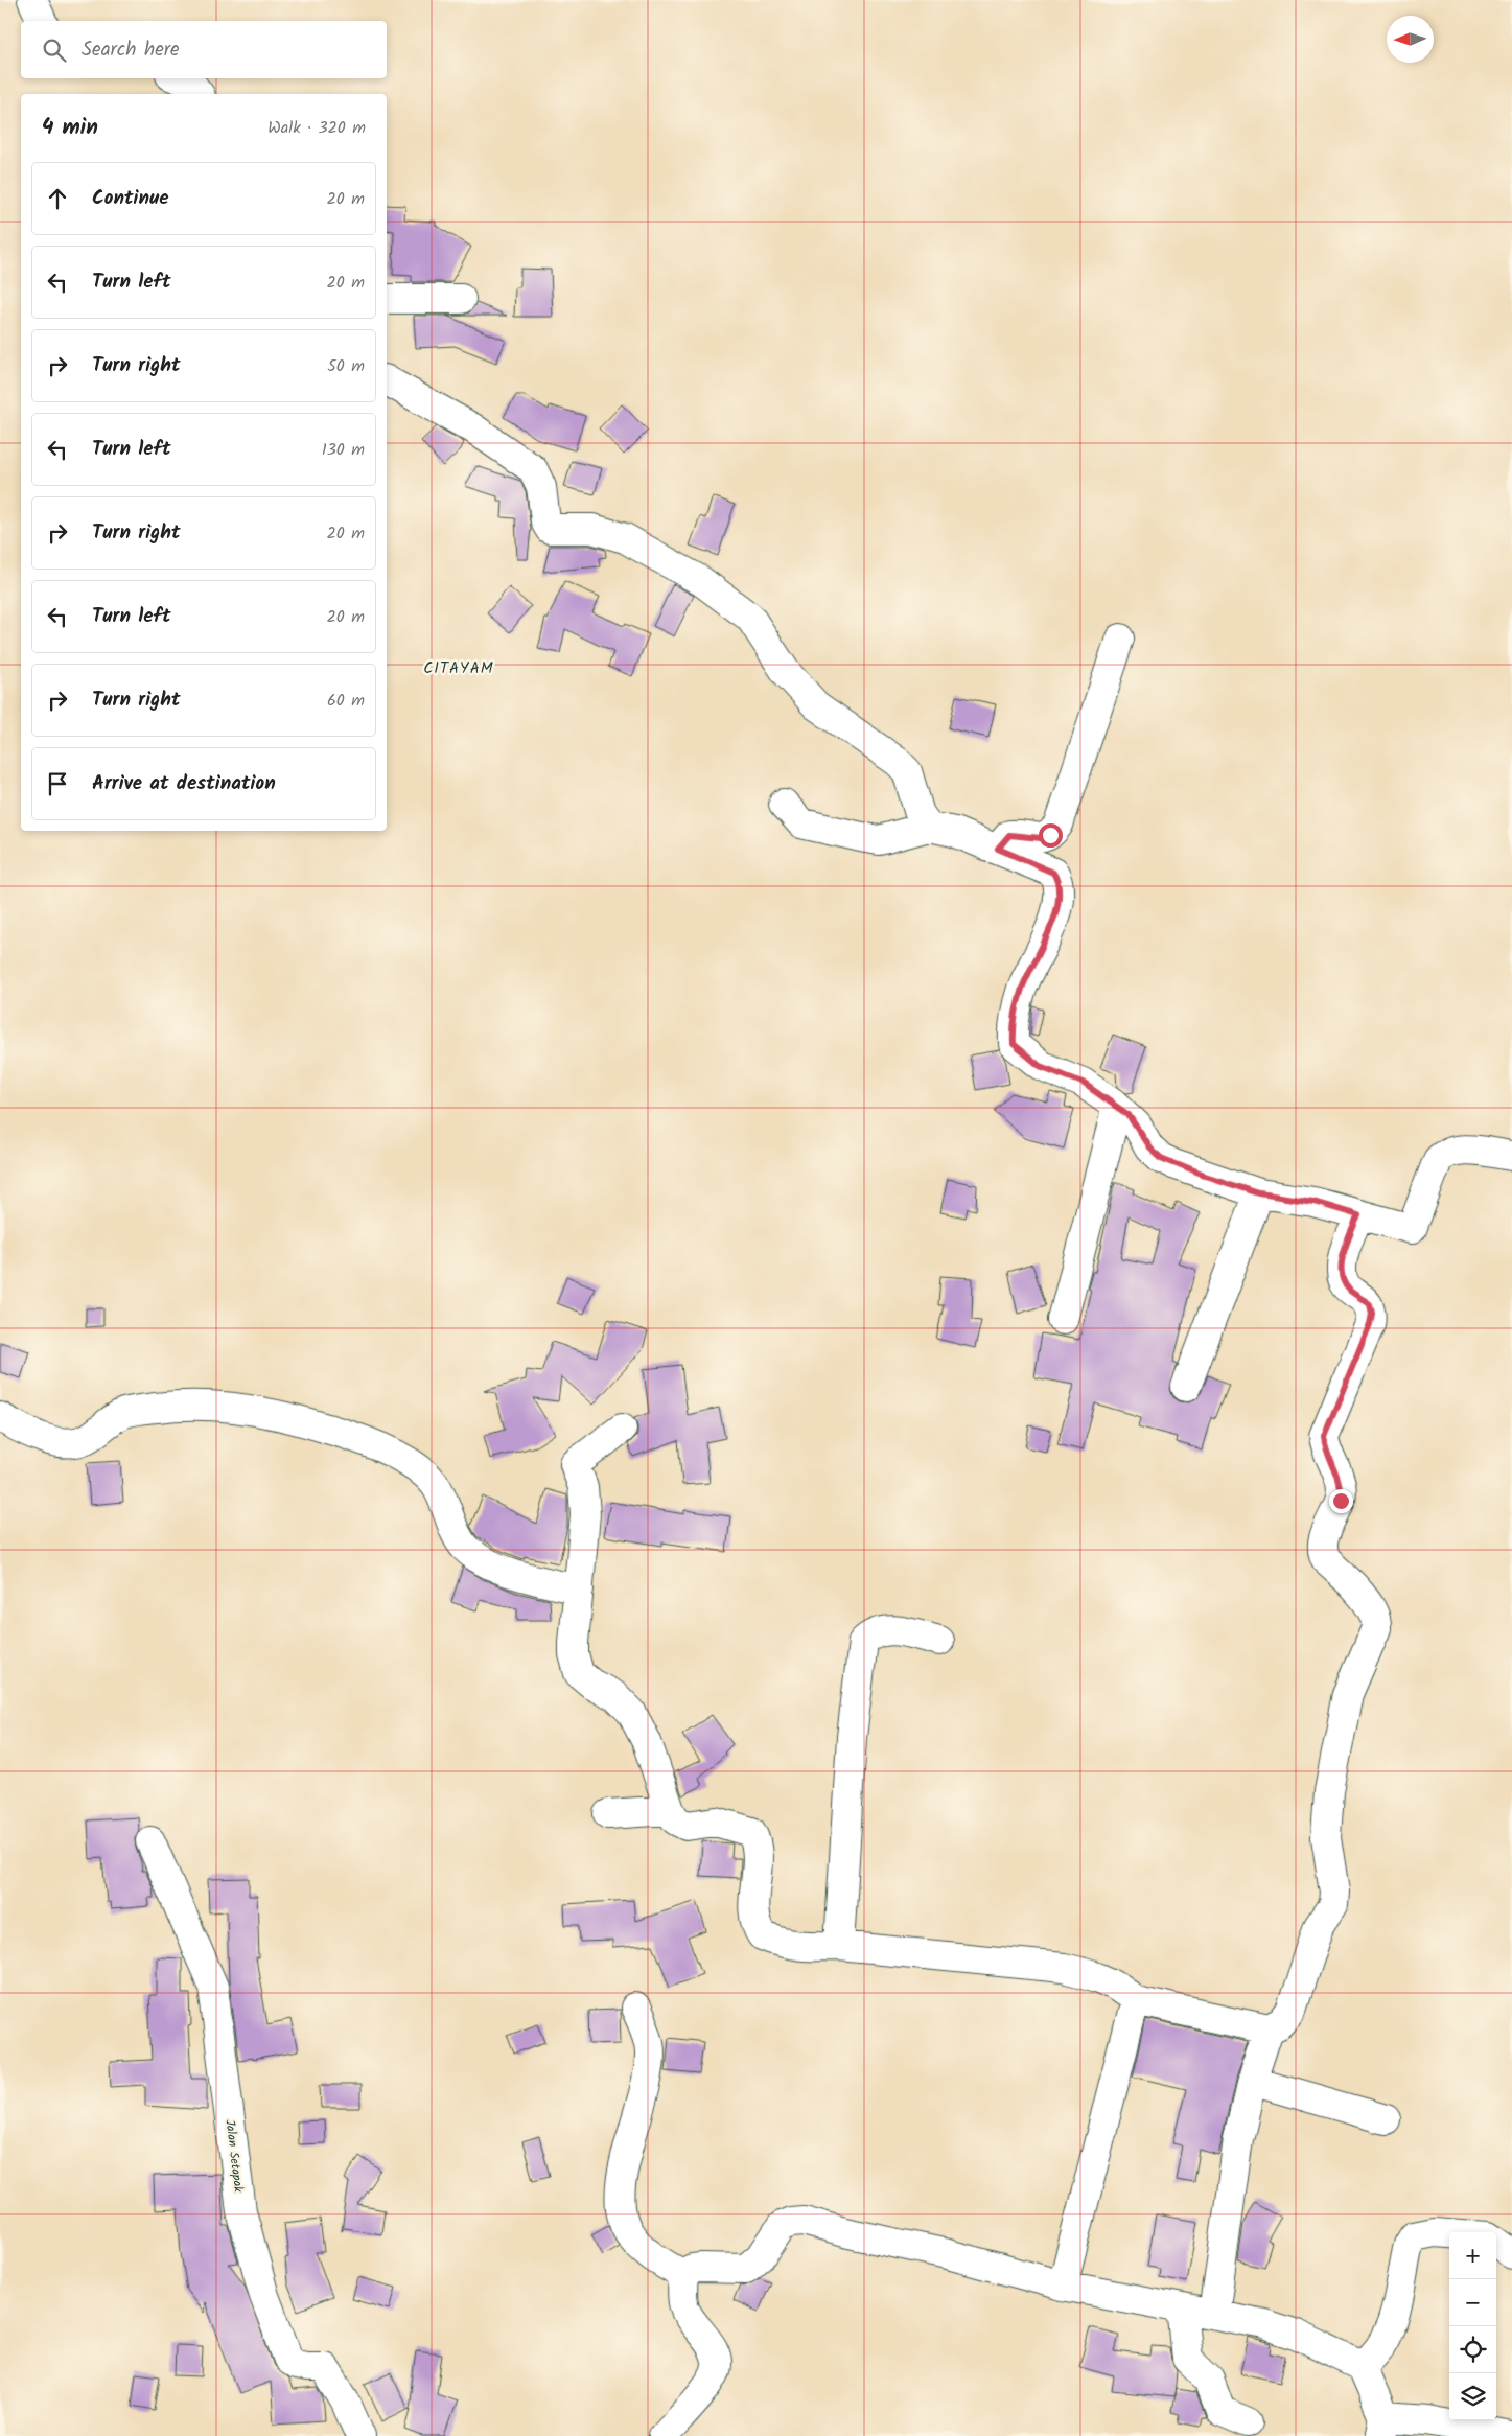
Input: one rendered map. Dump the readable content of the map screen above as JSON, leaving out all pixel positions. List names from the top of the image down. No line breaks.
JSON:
{"streets":{"street":["Jalan Setapak"]},"districts":["CITAYAM"],"north":"left","page":{"search":"Search here","heading":["4 min","Walk · 320 m"],"list":[["Continue","20 m"],["Turn left","20 m"],["Turn right","50 m"],["Turn left","130 m"],["Turn right","20 m"],["Turn left","20 m"],["Turn right","60 m"],"Arrive at destination"],"map_buttons":["+","−"]}}
